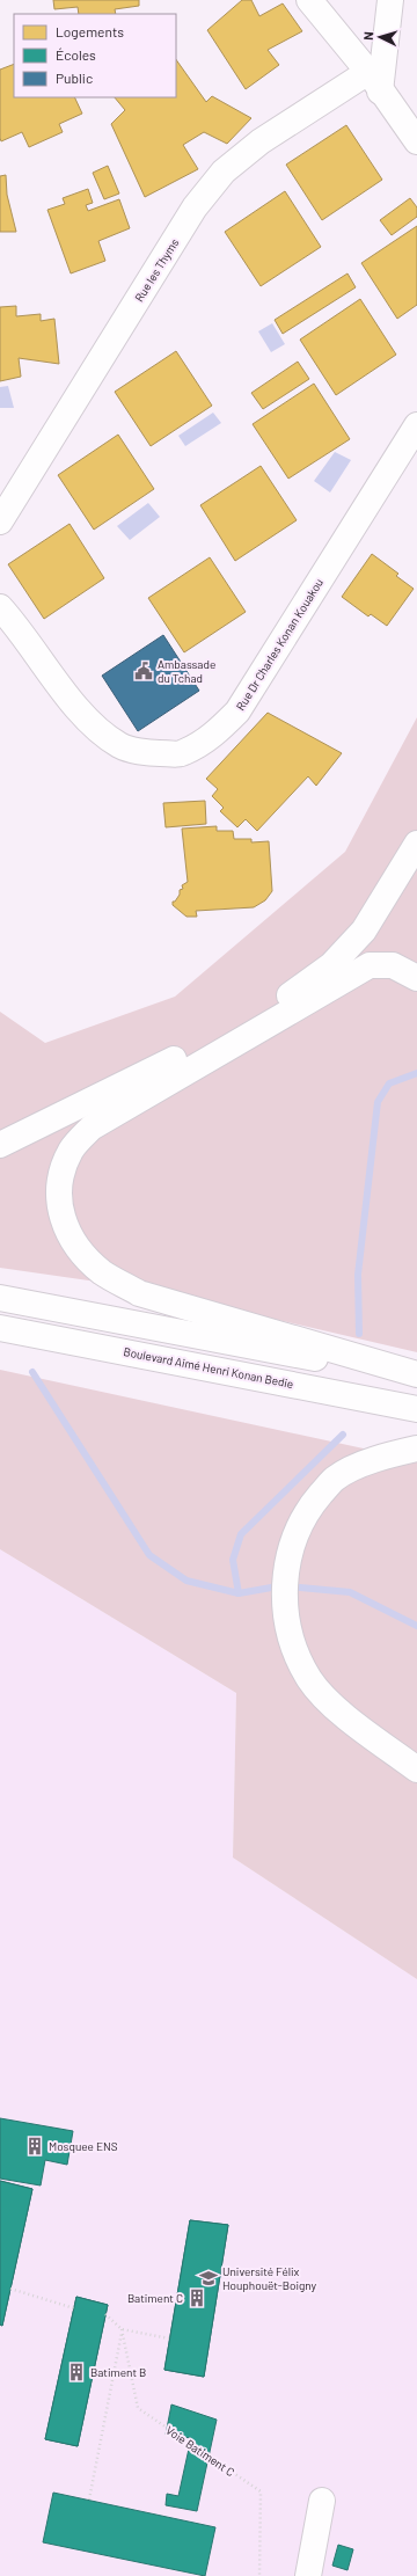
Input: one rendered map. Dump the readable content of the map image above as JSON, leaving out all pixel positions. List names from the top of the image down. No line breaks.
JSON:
{"streets":{"main road":["Rue les Thyms","Rue Dr Charles Konan Kouakou","Boulevard Aimé Henri Konan Bedie"],"path":["Voie Batiment C"]},"places":{"public building":["Ambassade du Tchad"],"building":["Mosquee ENS","Batiment C","Batiment B"],"school or university":["Université Félix Houphouët-Boigny"]},"legend":["Logements","Écoles","Public"],"north":"left"}
